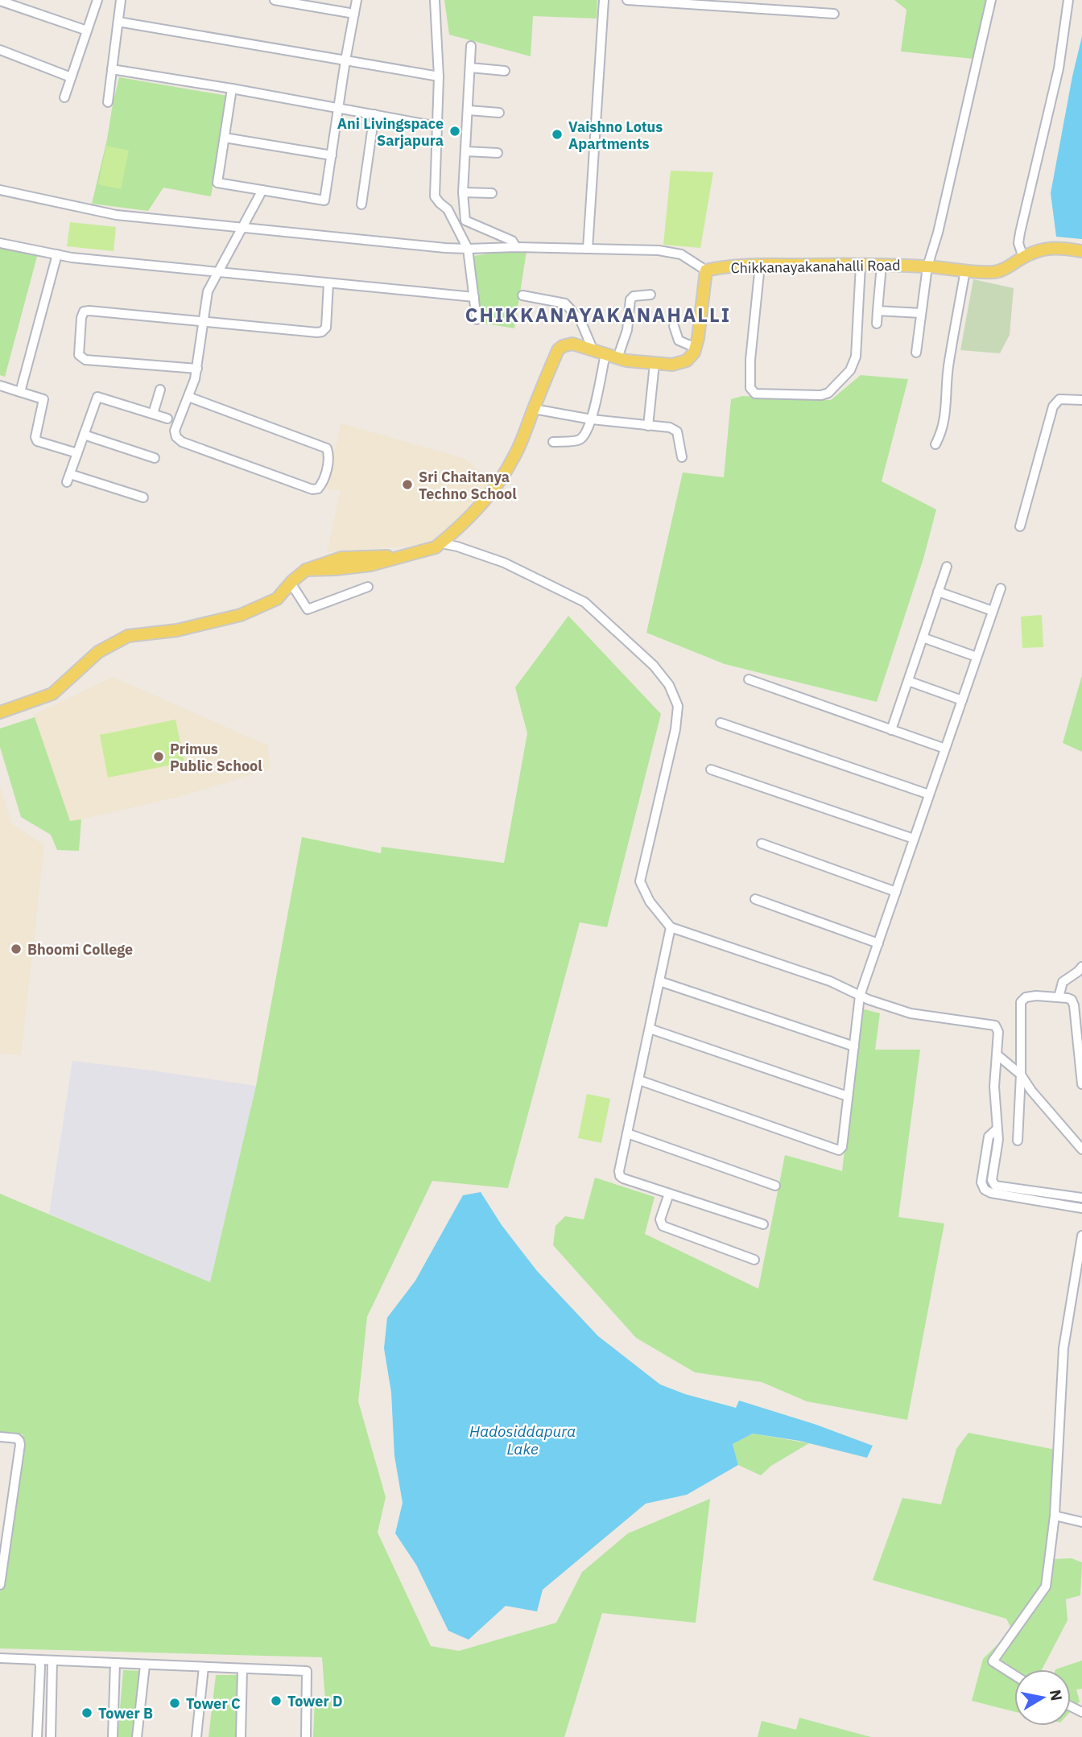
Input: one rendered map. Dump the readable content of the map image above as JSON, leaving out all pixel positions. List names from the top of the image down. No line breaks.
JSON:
{"streets":{"main road":["Chikkanayakanahalli Road"]},"districts":["CHIKKANAYAKANAHALLI"],"water":["Hadosiddapura Lake"],"places":["Ani Livingspace Sarjapura","Vaishno Lotus Apartments","Sri Chaitanya Techno School","Primus Public School","Bhoomi College","Tower D","Tower C","Tower B"],"north":"right"}
